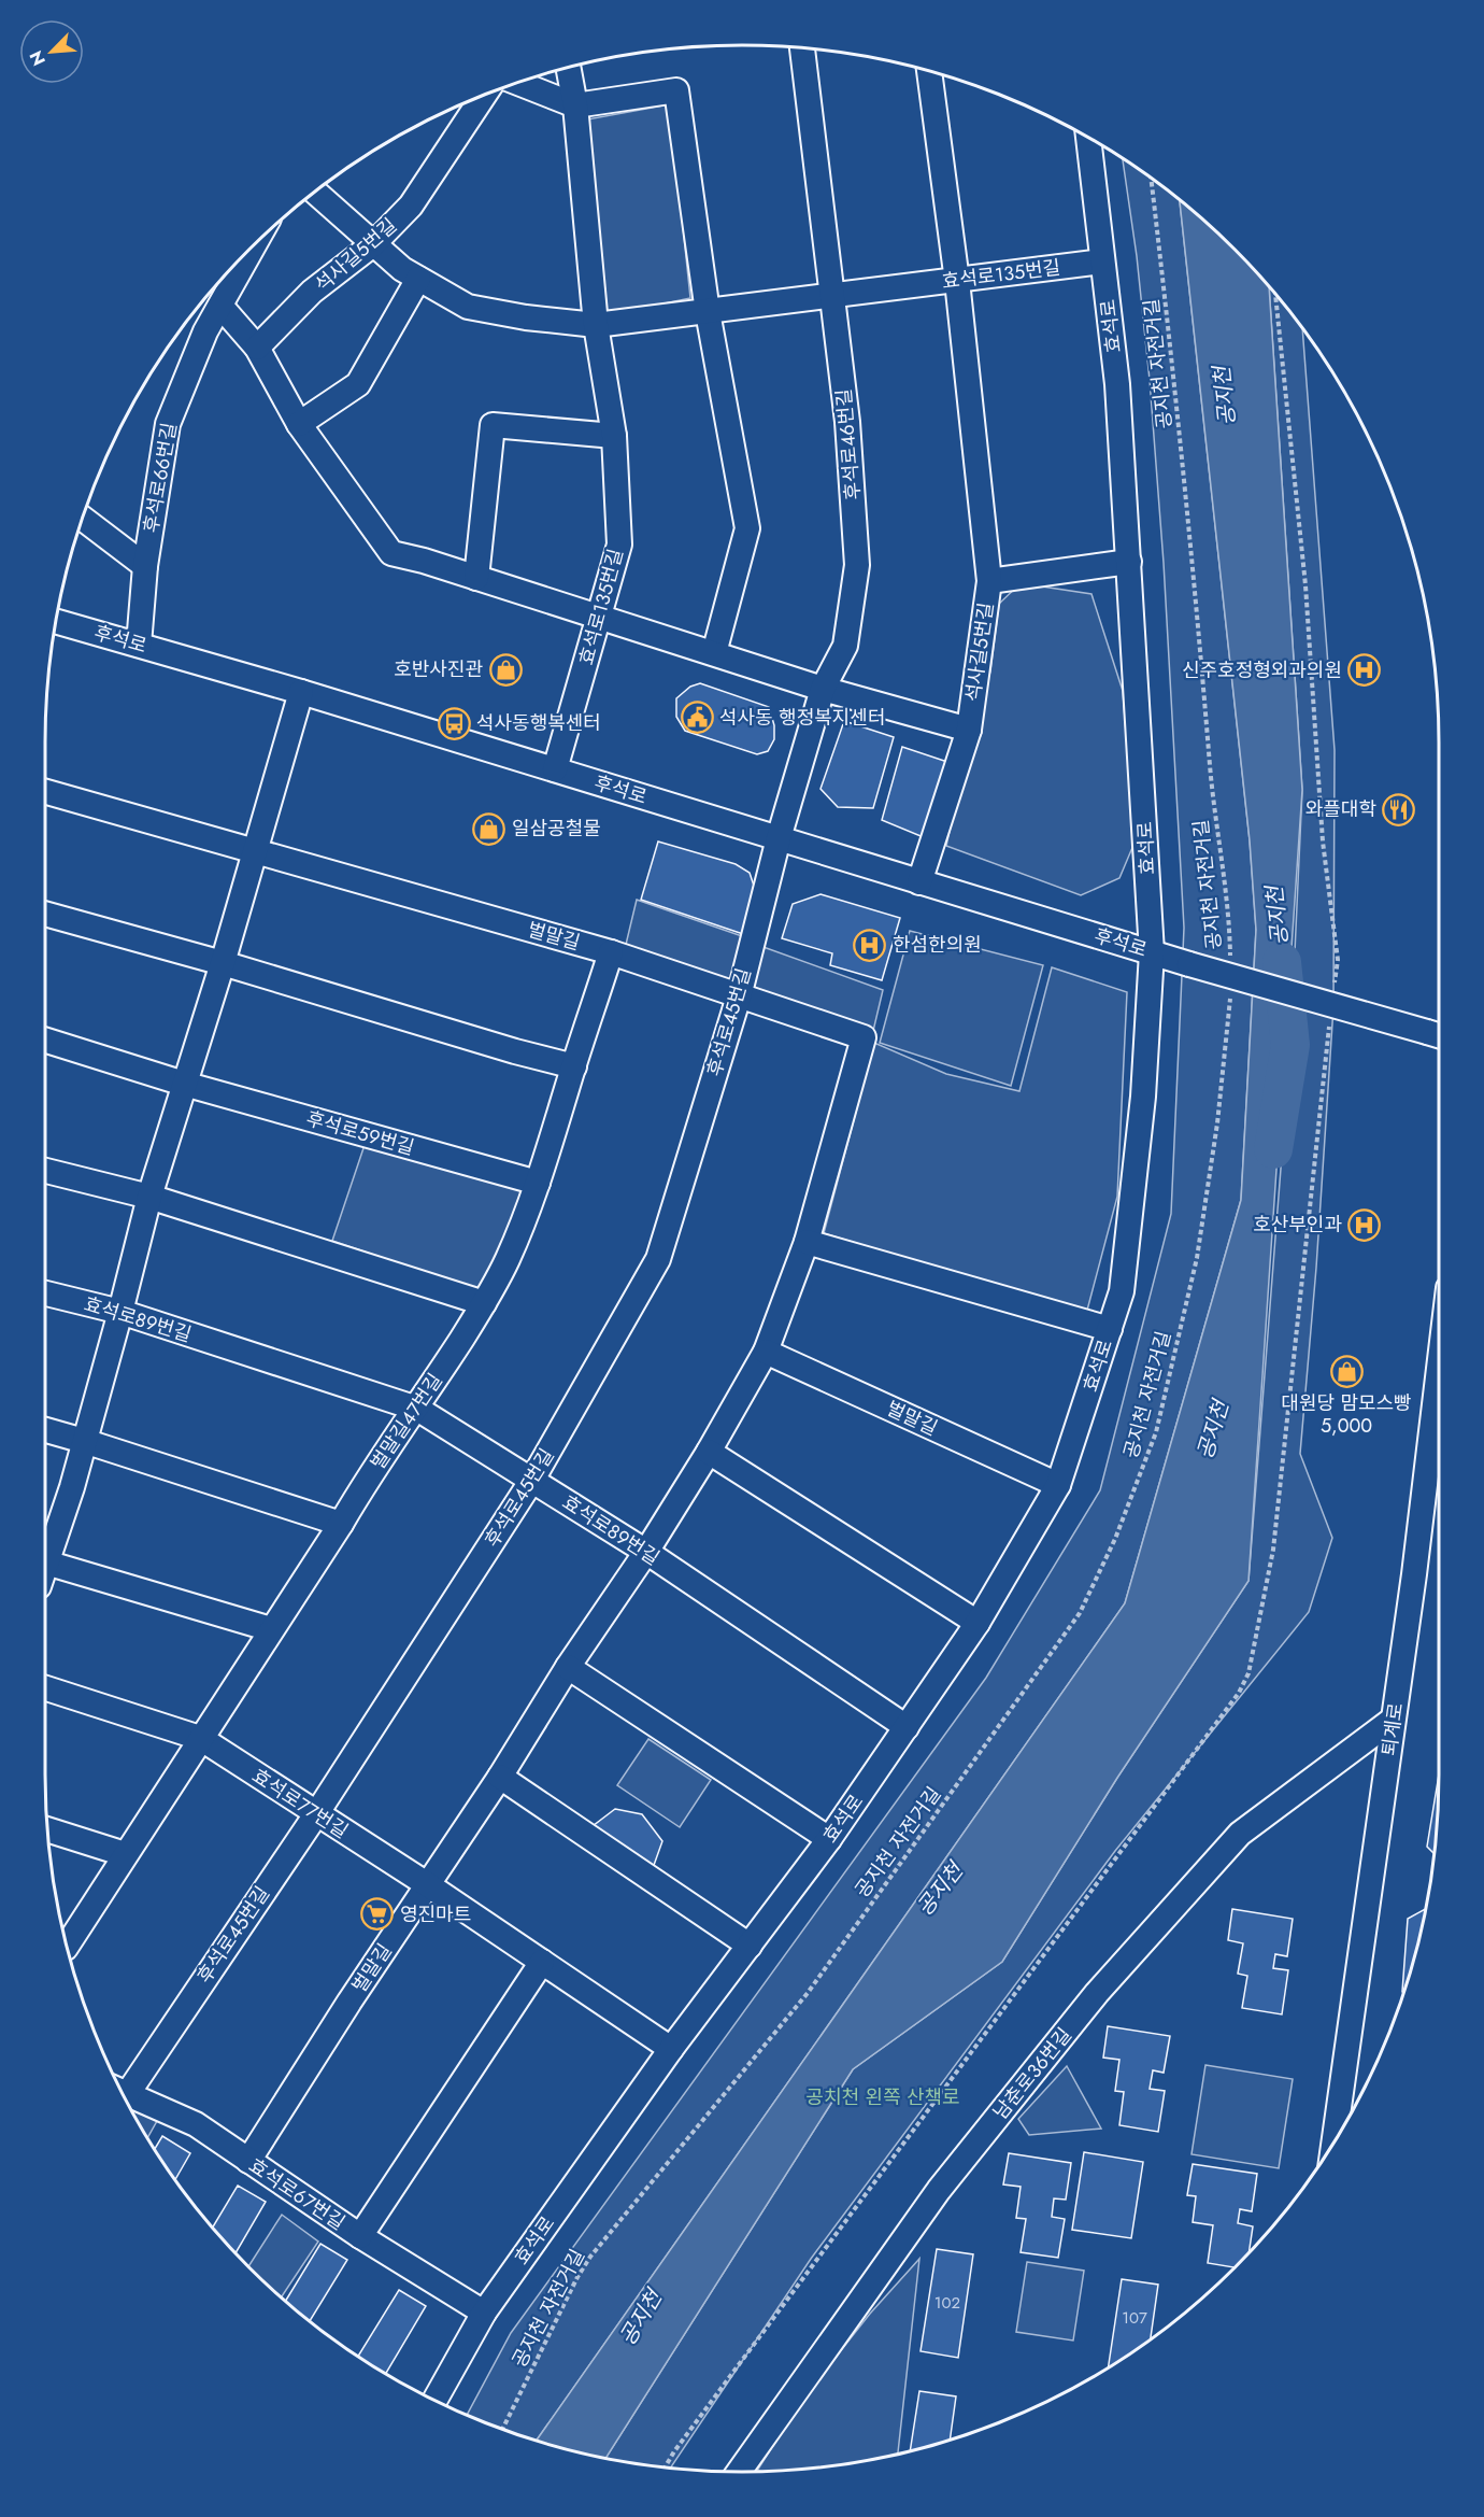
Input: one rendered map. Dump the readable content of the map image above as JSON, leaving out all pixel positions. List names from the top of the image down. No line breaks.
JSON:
{"streets":{"street":["석사길5번길","효석로135번길","효석로","후석로46번길","후석로66번길","후석로","벌말길","후석로45번길","후석로59번길","효석로89번길","벌말길47번길","퇴계로","효석로77번길","남춘로36번길","효석로67번길"],"path":["공지천 자전거길"]},"crossings":[["석사길5번길","효석로135번길"],["석사길5번길","후석로46번길"],["효석로135번길","효석로"],["효석로135번길","후석로46번길"],["효석로135번길","후석로"],["효석로","후석로"],["효석로","벌말길"],["효석로","효석로89번길"],["효석로","효석로77번길"],["효석로","효석로67번길"],["후석로46번길","후석로"],["후석로46번길","후석로45번길"],["후석로66번길","후석로"],["후석로","후석로45번길"],["벌말길","후석로45번길"],["벌말길","효석로89번길"],["벌말길","벌말길47번길"],["벌말길","효석로77번길"],["벌말길","효석로67번길"],["후석로45번길","효석로89번길"],["후석로45번길","효석로77번길"],["후석로59번길","벌말길47번길"],["효석로89번길","벌말길47번길"],["벌말길47번길","효석로77번길"],["퇴계로","남춘로36번길"]],"water":["공지천"],"parks":["공치천 왼쪽 산책로"],"places":{"shop":["호반사진관","일삼공철물","대원당 맘모스빵 5,000"],"hospital":["신주호정형외과의원","한섬한의원","호산부인과"],"public building":["석사동 행정복지센터"],"bus stop":["석사동행복센터"],"restaurant":["와플대학"],"supermarket":["영진마트"]},"house_numbers":["102","107"],"north":"bottom left"}
